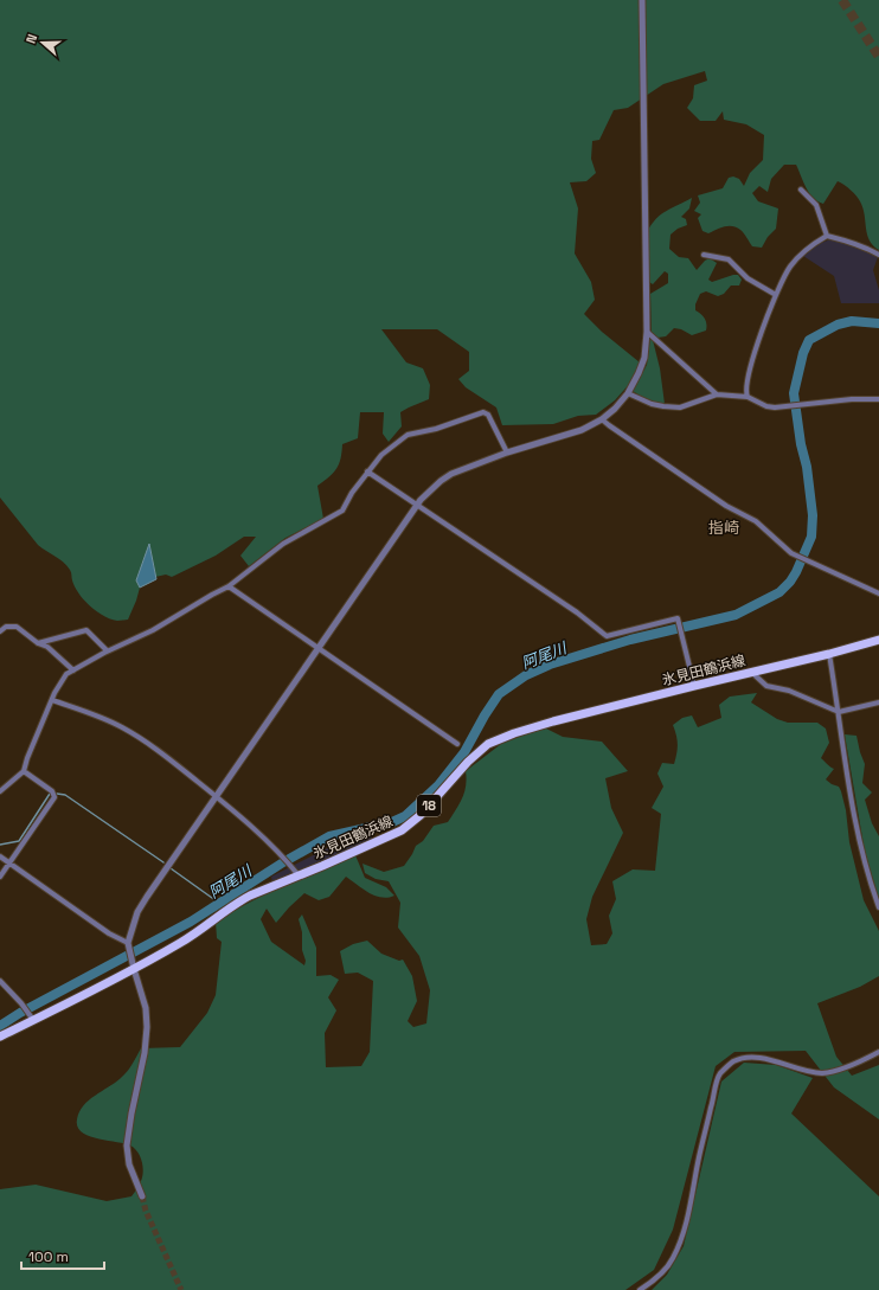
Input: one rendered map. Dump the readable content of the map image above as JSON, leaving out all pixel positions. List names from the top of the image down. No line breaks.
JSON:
{"streets":{"main road":["氷見田鶴浜線","18"]},"districts":["指崎"],"water":["阿尾川"],"scale_bar":"100 m","north":"left"}
